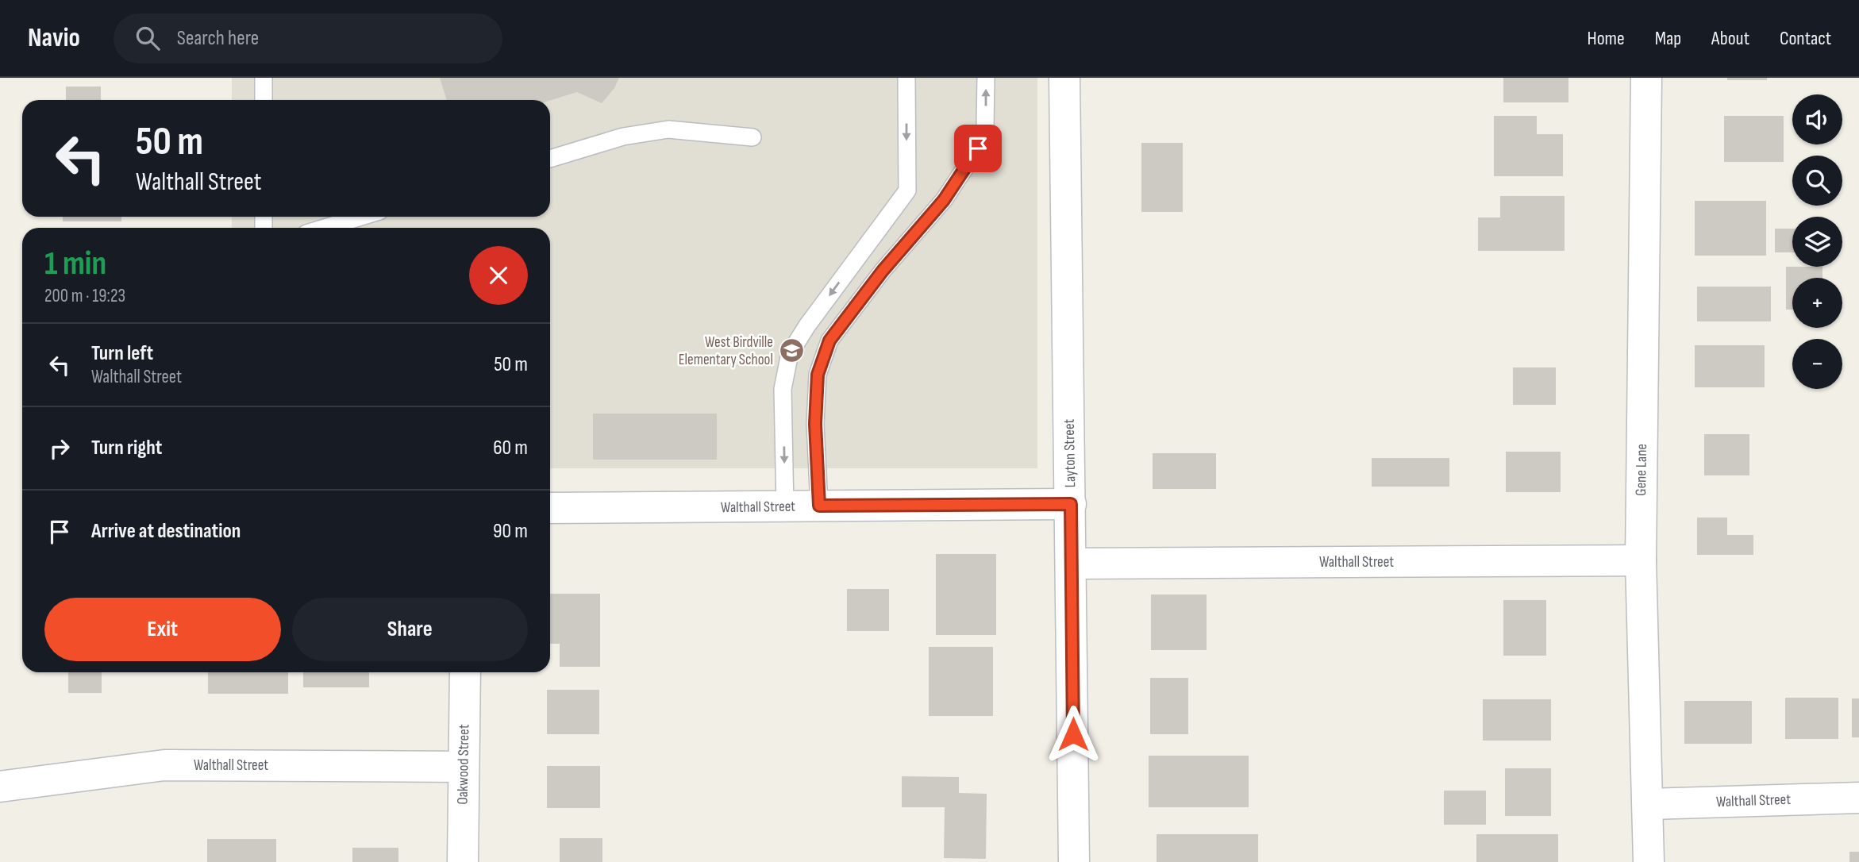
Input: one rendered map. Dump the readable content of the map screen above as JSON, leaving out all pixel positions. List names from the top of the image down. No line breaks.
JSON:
{"streets":{"street":["Layton Street","Gene Lane","Walthall Street","Oakwood Street"]},"crossings":[["Layton Street","Walthall Street"],["Gene Lane","Walthall Street"],["Walthall Street","Oakwood Street"]],"places":{"school or university":["West Birdville Elementary School"]},"page":{"header":"Navio","search":"Search here","nav":["Home","Map","About","Contact"],"map_buttons":["+","−"],"turn":["50 m","Walthall Street"],"heading":["1 min","200 m · 19:23"],"list":[{"name":"Turn left","note":"Walthall Street","value":"50 m"},{"name":"Turn right","value":"60 m"},{"name":"Arrive at destination","value":"90 m"}],"buttons":["Exit","Share"]}}
